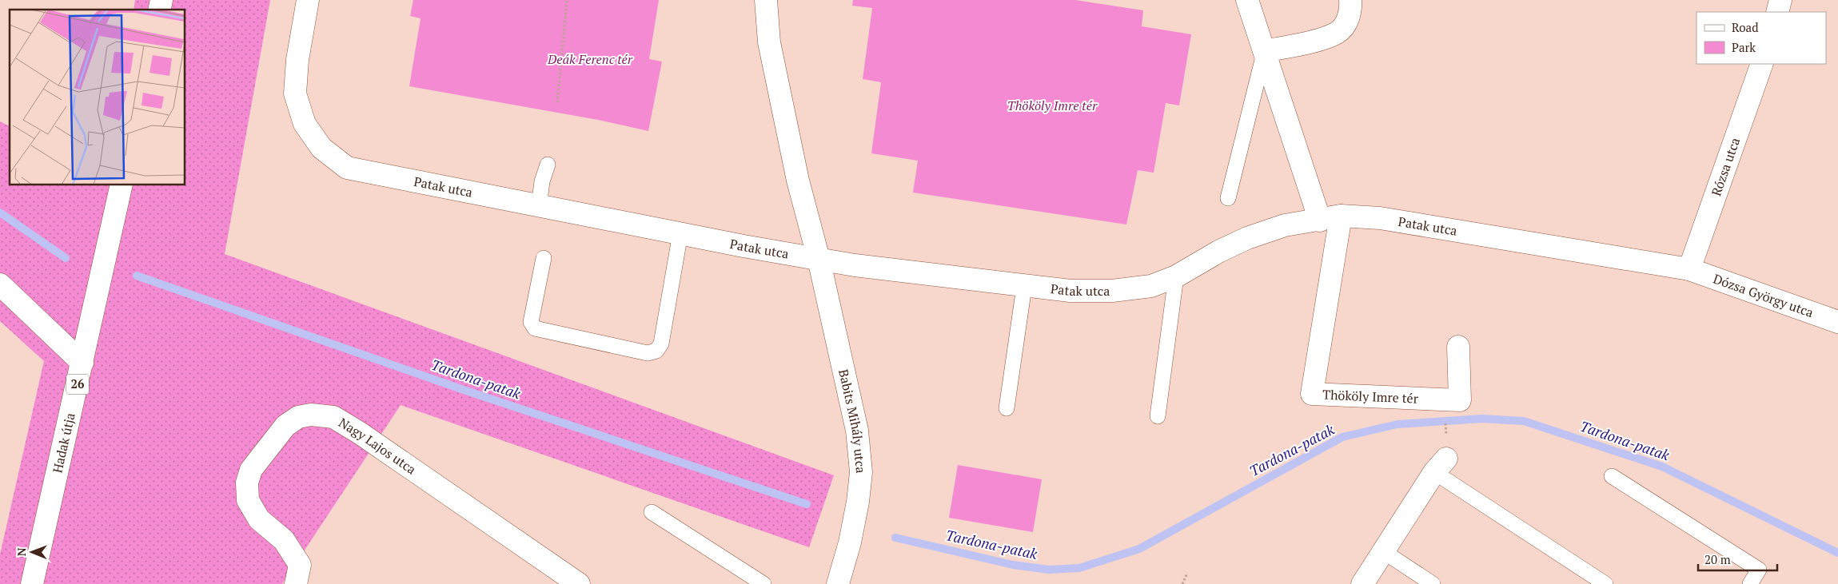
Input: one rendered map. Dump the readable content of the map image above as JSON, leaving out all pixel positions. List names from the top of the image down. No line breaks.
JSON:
{"streets":{"street":["Rózsa utca","Patak utca","Dózsa György utca","26","Thököly Imre tér","Babits Mihály utca","Hadak útja","Nagy Lajos utca"]},"crossings":[["Rózsa utca","Patak utca"],["Rózsa utca","Dózsa György utca"],["Patak utca","Dózsa György utca"],["Patak utca","Thököly Imre tér"],["Patak utca","Babits Mihály utca"]],"water":["Tardona-patak"],"parks":["Deák Ferenc tér","Thököly Imre tér"],"legend":["Road","Park"],"scale_bar":"20 m","north":"left"}
